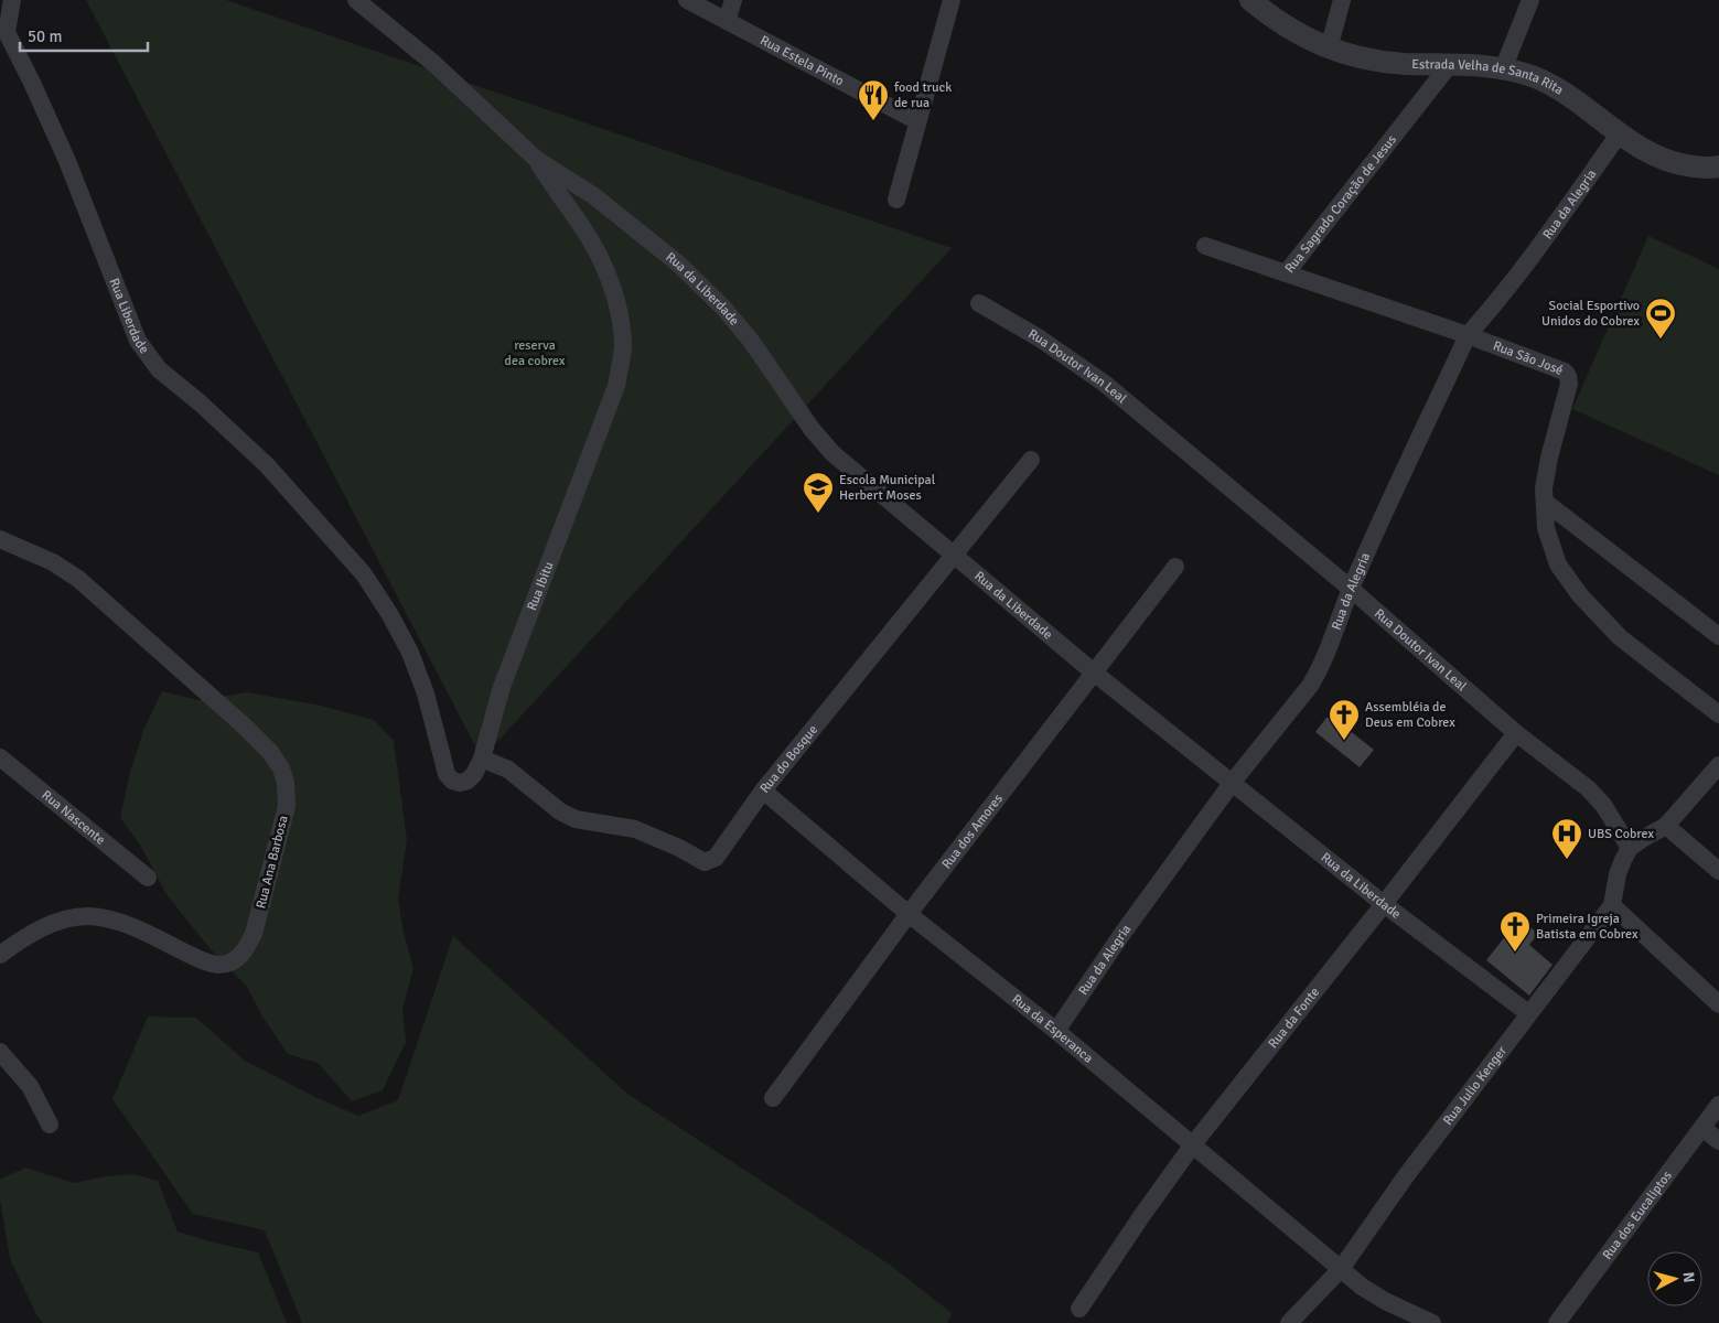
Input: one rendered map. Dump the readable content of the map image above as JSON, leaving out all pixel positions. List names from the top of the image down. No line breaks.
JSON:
{"streets":{"street":["Rua Estela Pinto","Estrada Velha de Santa Rita","Rua Sagrado Coração de Jesus","Rua da Alegria","Rua da Liberdade","Rua Liberdade","Rua São José","Rua Doutor Ivan Leal","Rua Ibitu","Rua do Bosque","Rua Nascente","Rua dos Amores","Rua Ana Barbosa","Rua da Fonte","Rua da Esperanca","Rua Julio Kenger","Rua dos Eucaliptos"]},"crossings":[["Estrada Velha de Santa Rita","Rua Sagrado Coração de Jesus"],["Estrada Velha de Santa Rita","Rua da Alegria"],["Rua Sagrado Coração de Jesus","Rua da Alegria"],["Rua Sagrado Coração de Jesus","Rua São José"],["Rua da Alegria","Rua da Liberdade"],["Rua da Alegria","Rua São José"],["Rua da Alegria","Rua Doutor Ivan Leal"],["Rua da Alegria","Rua da Esperanca"],["Rua da Liberdade","Rua Ibitu"],["Rua da Liberdade","Rua do Bosque"],["Rua da Liberdade","Rua dos Amores"],["Rua da Liberdade","Rua da Fonte"],["Rua da Liberdade","Rua Julio Kenger"],["Rua Liberdade","Rua Ibitu"],["Rua Doutor Ivan Leal","Rua da Fonte"],["Rua Ibitu","Rua do Bosque"],["Rua do Bosque","Rua da Esperanca"],["Rua dos Amores","Rua da Esperanca"],["Rua da Fonte","Rua da Esperanca"],["Rua da Esperanca","Rua Julio Kenger"]],"parks":["reserva dea cobrex"],"places":{"restaurant":["food truck de rua"],"sports":["Social Esportivo Unidos do Cobrex"],"school or university":["Escola Municipal Herbert Moses"],"church":["Assembléia de Deus em Cobrex","Primeira Igreja Batista em Cobrex"],"hospital":["UBS Cobrex"]},"scale_bar":"50 m","north":"right"}
